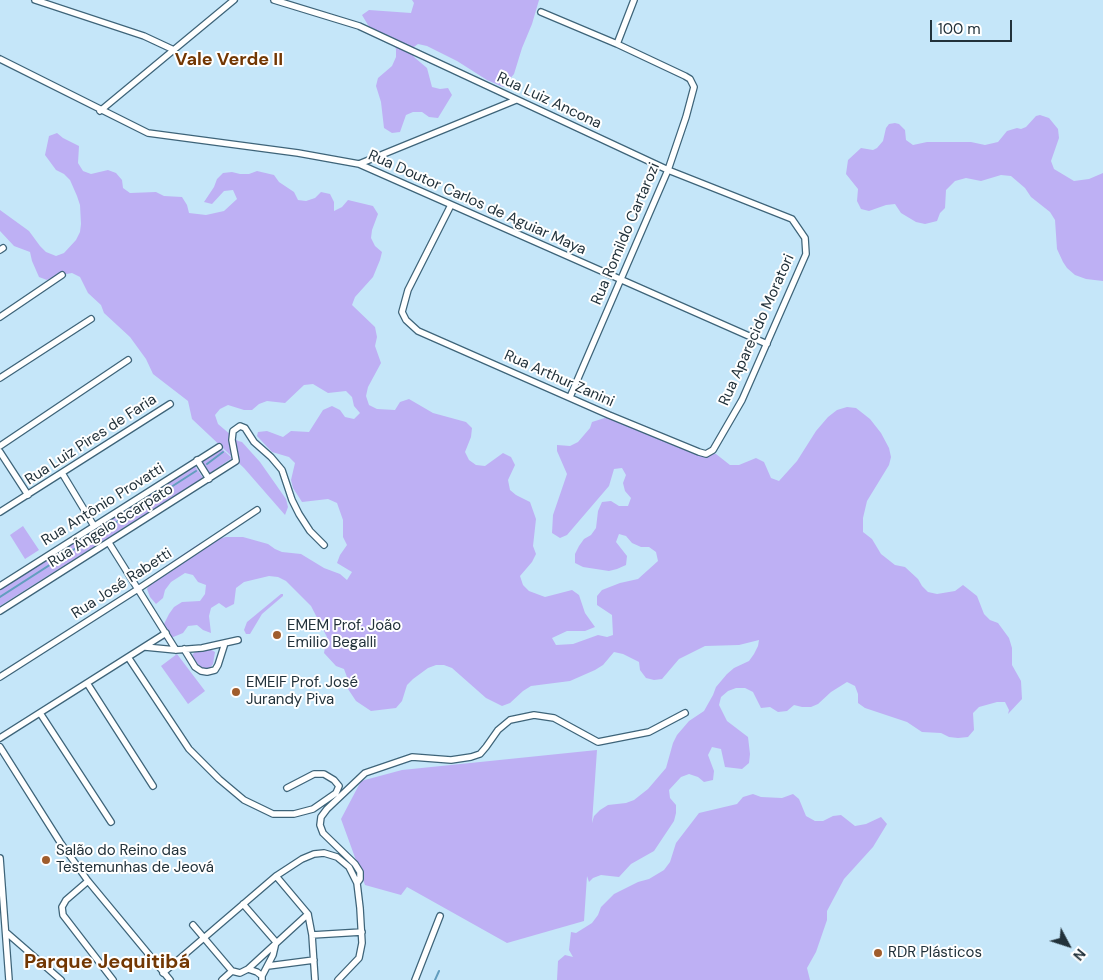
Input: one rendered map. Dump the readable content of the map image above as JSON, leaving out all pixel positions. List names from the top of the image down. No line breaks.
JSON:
{"streets":{"street":["Rua Luiz Ancona","Rua Doutor Carlos de Aguiar Maya","Rua Romildo Cartarozi","Rua Aparecido Moratori","Rua Arthur Zanini","Rua Luiz Pires de Faria","Rua Antônio Provatti","Rua Ângelo Scarpato","Rua José Rabetti"]},"crossings":[["Rua Luiz Ancona","Rua Romildo Cartarozi"],["Rua Luiz Ancona","Rua Aparecido Moratori"],["Rua Doutor Carlos de Aguiar Maya","Rua Romildo Cartarozi"],["Rua Doutor Carlos de Aguiar Maya","Rua Aparecido Moratori"],["Rua Doutor Carlos de Aguiar Maya","Rua Arthur Zanini"],["Rua Romildo Cartarozi","Rua Arthur Zanini"],["Rua Aparecido Moratori","Rua Arthur Zanini"]],"districts":["Vale Verde II","Parque Jequitibá"],"places":["EMEM Prof. João Emilio Begalli","EMEIF Prof. José Jurandy Piva","Salão do Reino das Testemunhas de Jeová","RDR Plásticos"],"scale_bar":"100 m","north":"bottom right"}
